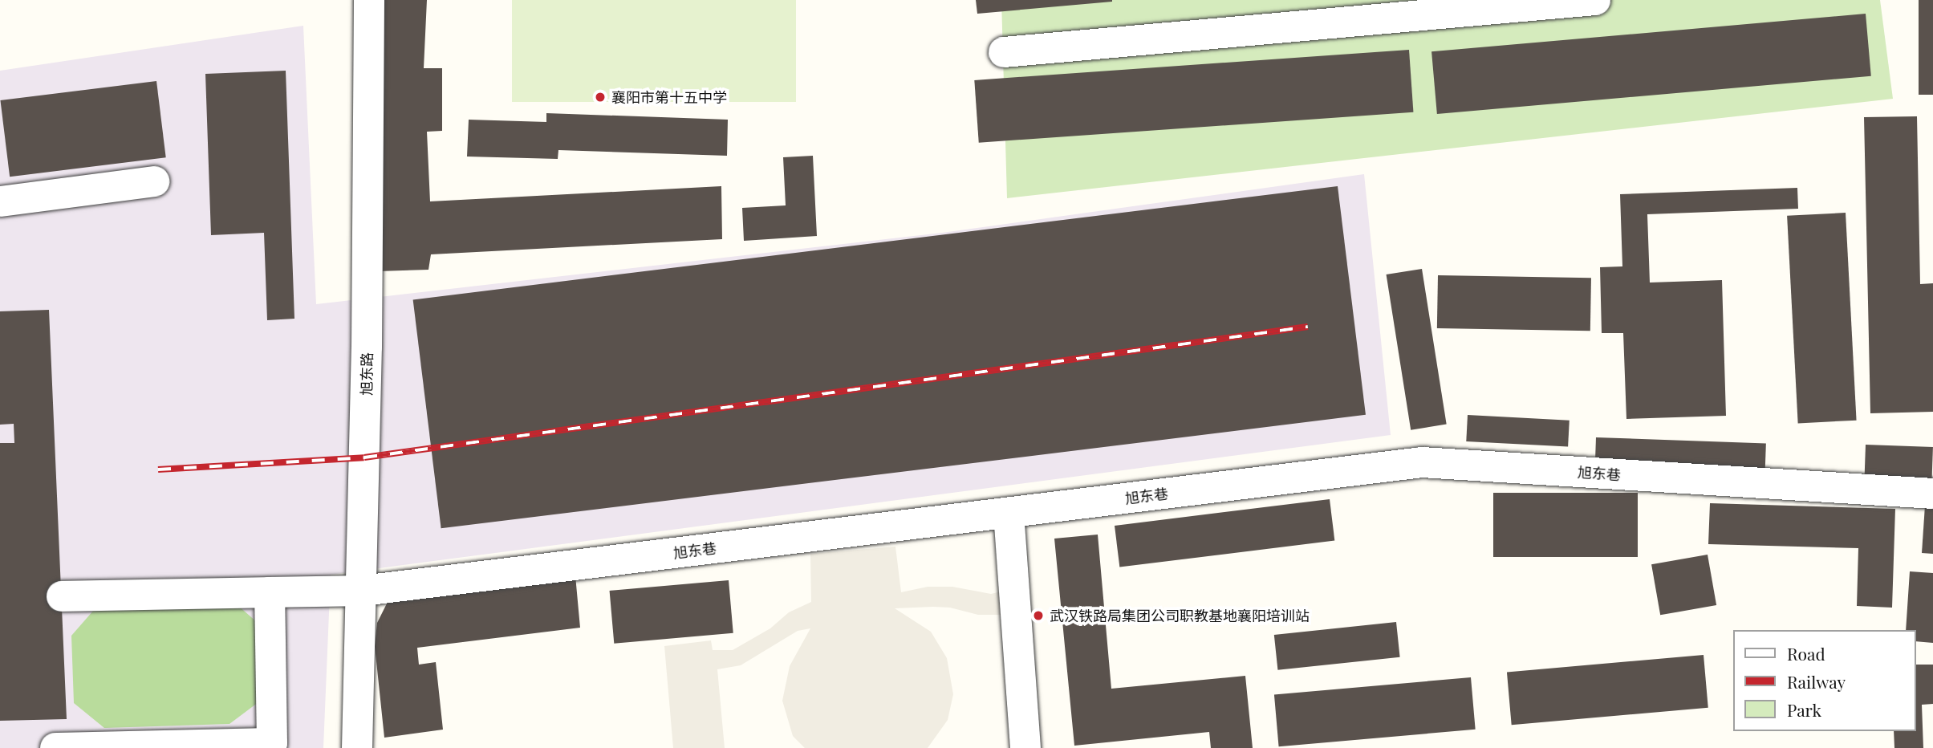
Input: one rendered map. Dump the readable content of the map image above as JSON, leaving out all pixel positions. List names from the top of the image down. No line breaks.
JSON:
{"streets":{"street":["旭东路","旭东巷"]},"crossings":[["旭东路","旭东巷"]],"places":["襄阳市第十五中学","武汉铁路局集团公司职教基地襄阳培训站"],"legend":["Road","Railway","Park"]}
